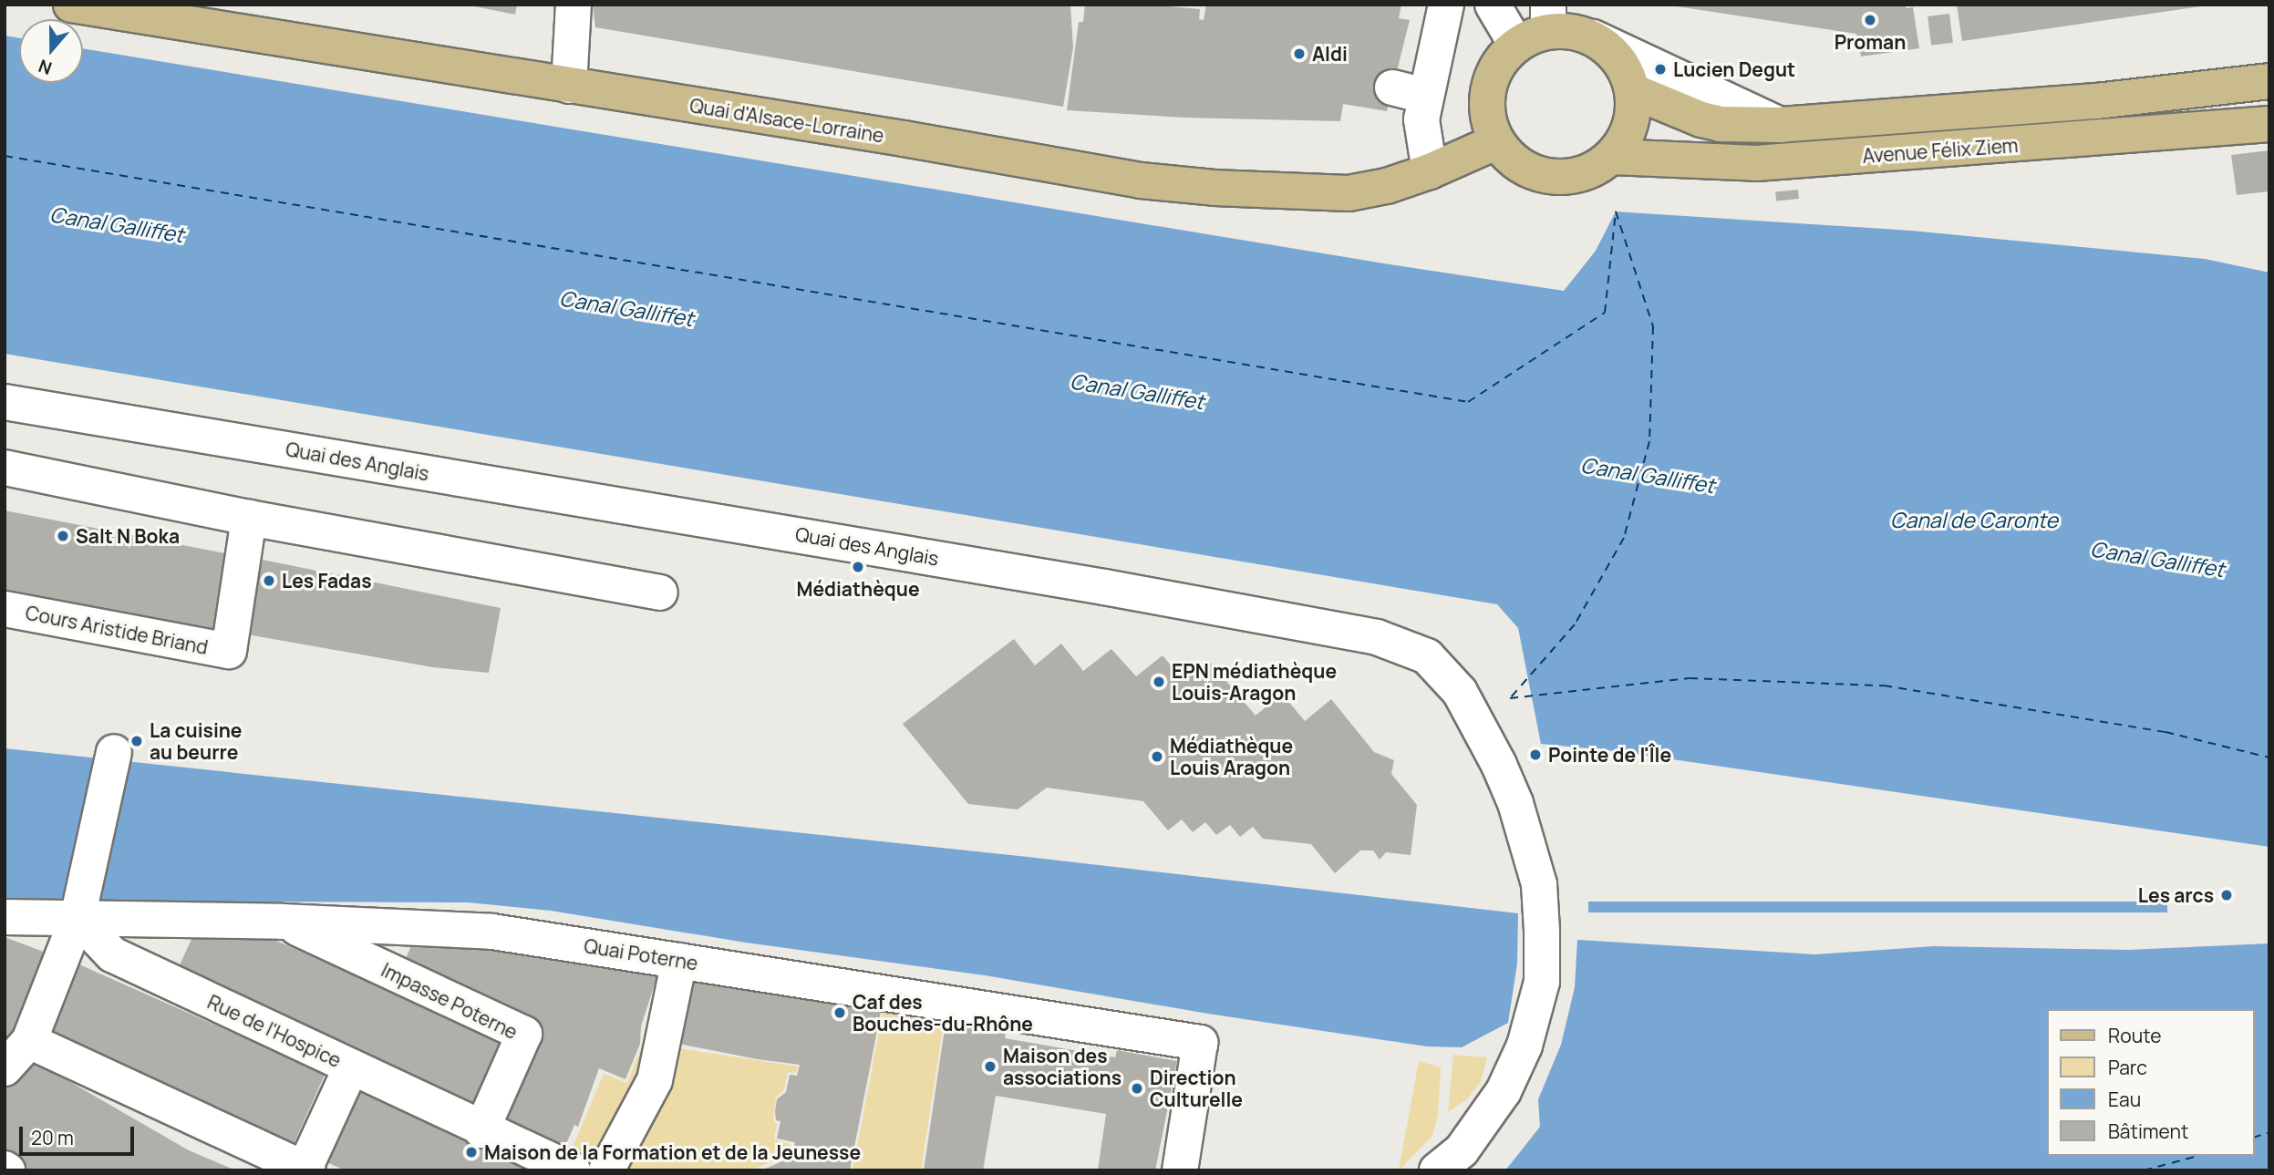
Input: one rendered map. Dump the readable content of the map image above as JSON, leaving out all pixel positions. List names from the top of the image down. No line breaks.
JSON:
{"streets":{"main road":["Quai d'Alsace-Lorraine","Avenue Félix Ziem"],"street":["Quai des Anglais","Cours Aristide Briand","Quai Poterne","Impasse Poterne","Rue de l'Hospice"]},"crossings":[["Quai d'Alsace-Lorraine","Avenue Félix Ziem"],["Quai Poterne","Impasse Poterne"],["Quai Poterne","Rue de l'Hospice"],["Impasse Poterne","Rue de l'Hospice"]],"water":["Canal Galliffet","Canal de Caronte"],"places":["Proman","Aldi","Lucien Degut","Salt N Boka","Médiathèque","Les Fadas","EPN médiathèque Louis-Aragon","La cuisine au beurre","Pointe de l'Île","Médiathèque Louis Aragon","Les arcs","Caf des Bouches-du-Rhône","Maison des associations","Direction Culturelle","Maison de la Formation et de la Jeunesse"],"legend":["Route","Parc","Eau","Bâtiment"],"scale_bar":"20 m","north":"bottom"}
